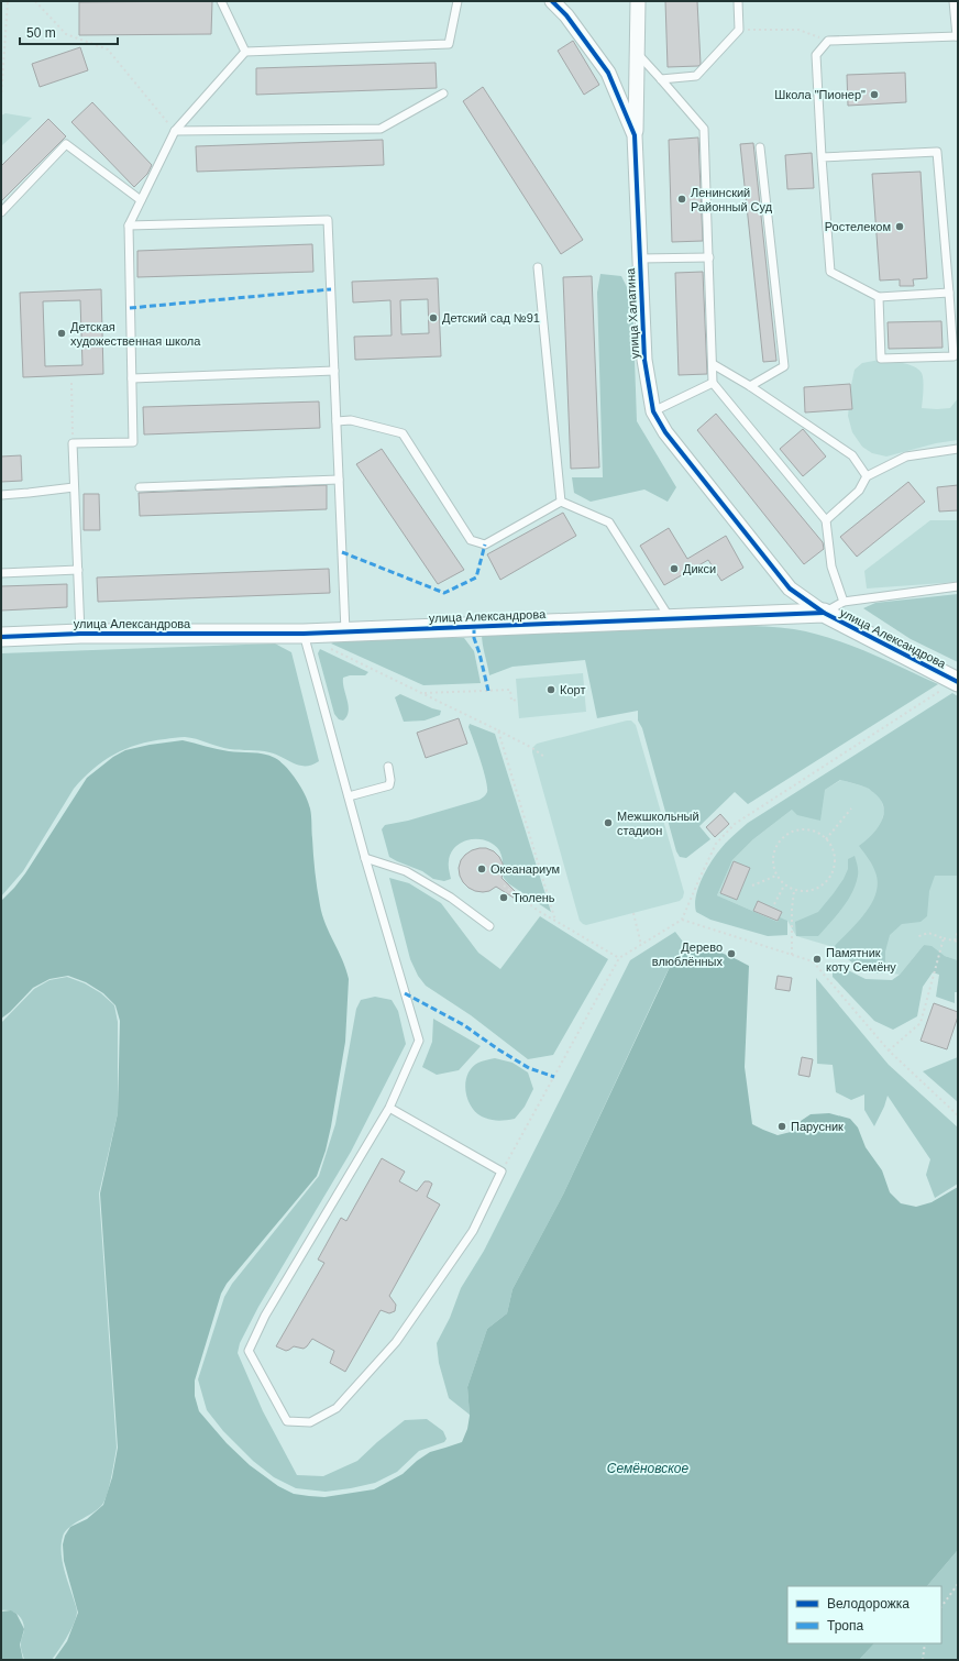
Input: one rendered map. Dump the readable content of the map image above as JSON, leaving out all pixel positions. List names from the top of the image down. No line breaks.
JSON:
{"streets":{"street":["улица Халатина","улица Александрова"]},"crossings":[["улица Халатина","улица Александрова"]],"water":["Семёновское"],"places":["Школа \"Пионер\"","Ленинский Районный Суд","Ростелеком","Детский сад №91","Детская художественная школа","Дикси","Корт","Межшкольный стадион","Океанариум","Тюлень","Дерево влюблённых","Памятник коту Семёну","Парусник"],"legend":["Велодорожка","Тропа"],"scale_bar":"50 m"}
